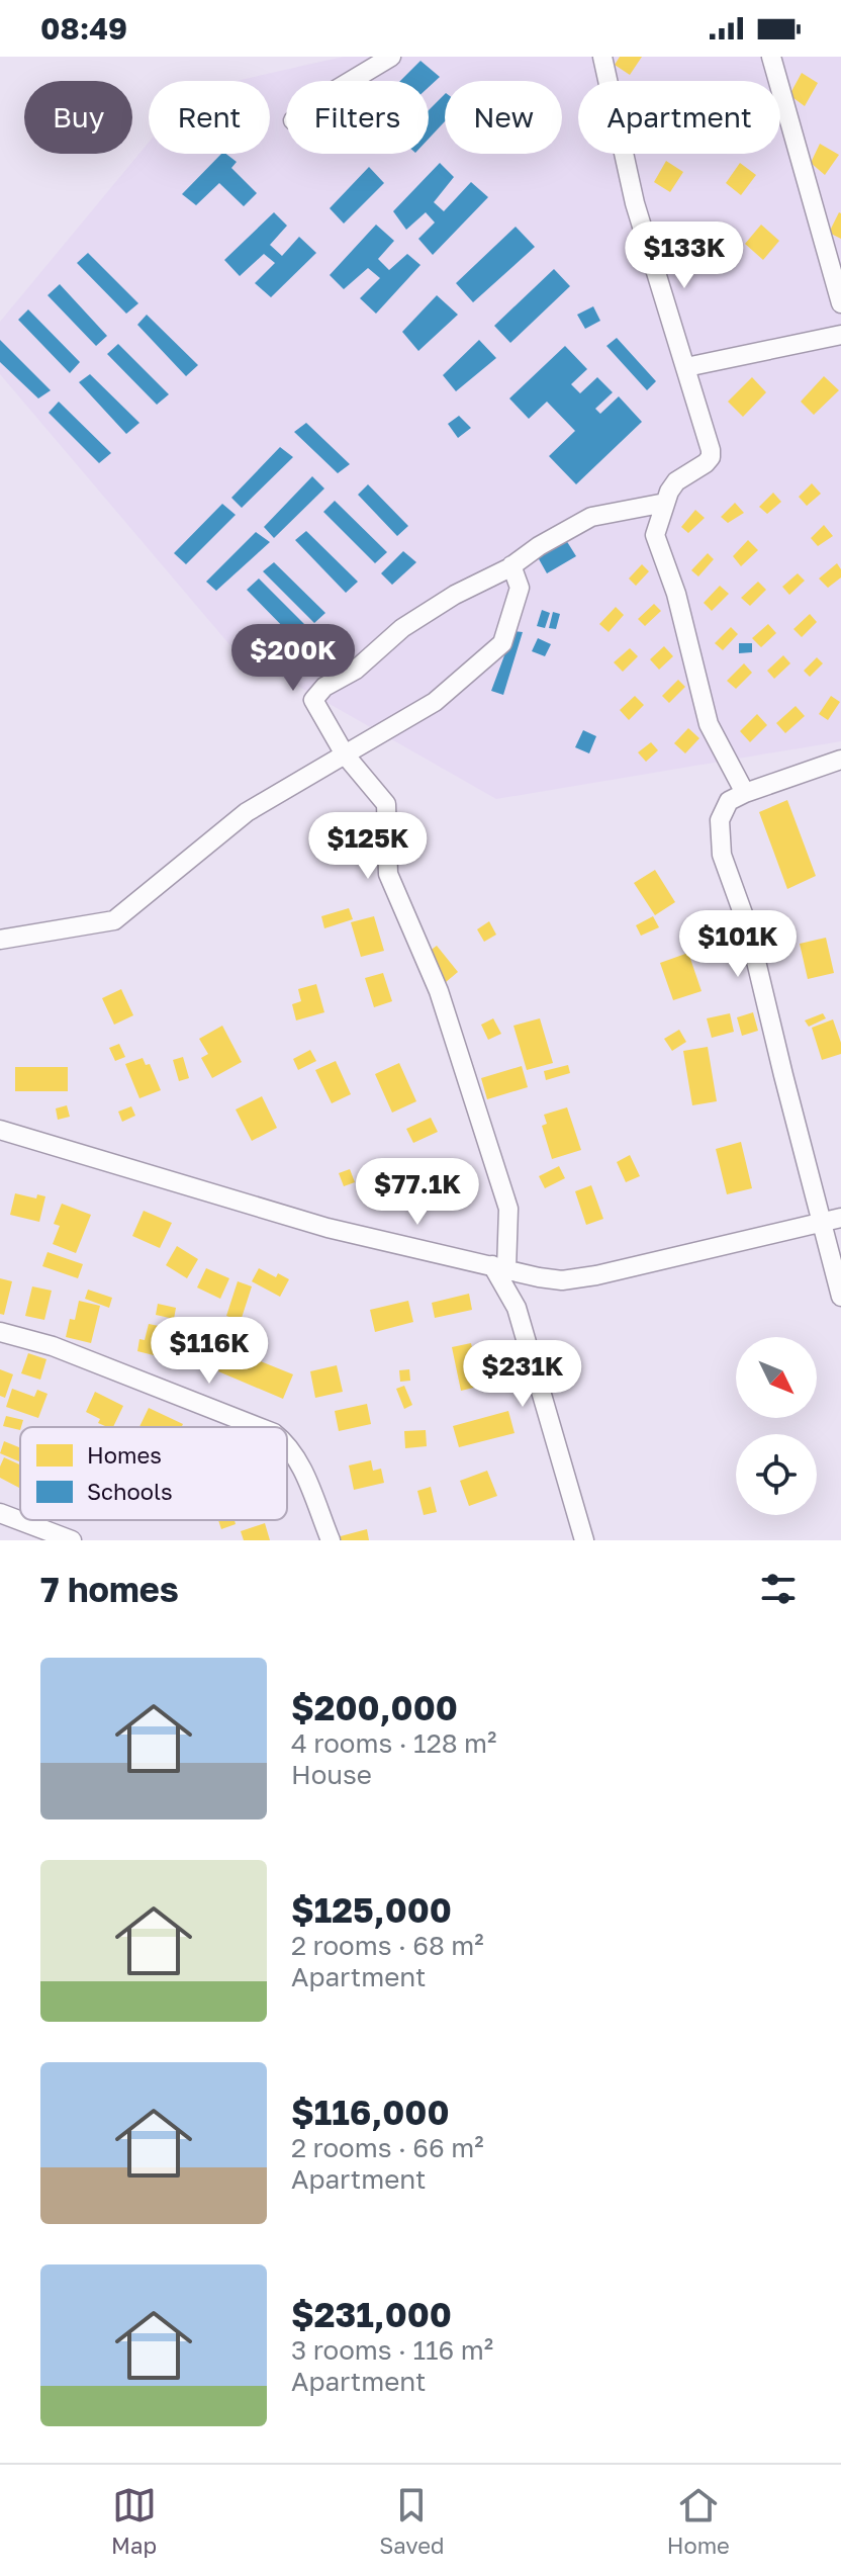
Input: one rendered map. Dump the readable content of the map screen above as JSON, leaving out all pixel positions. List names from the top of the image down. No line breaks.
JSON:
{"legend":["Homes","Schools"],"north":"bottom right","page":{"status":"08:49","chip":["Buy","Rent","Filters","New","Apartment"],"price":["$133K","$200K","$125K","$101K","$77.1K","$116K","$231K"],"heading":"7 homes","list":[{"name":"$200,000","note":"4 rooms · 128 m² · House"},{"name":"$125,000","note":"2 rooms · 68 m² · Apartment"},{"name":"$116,000","note":"2 rooms · 66 m² · Apartment"},{"name":"$231,000","note":"3 rooms · 116 m² · Apartment"}],"tabs":["Map","Saved","Home"]}}
